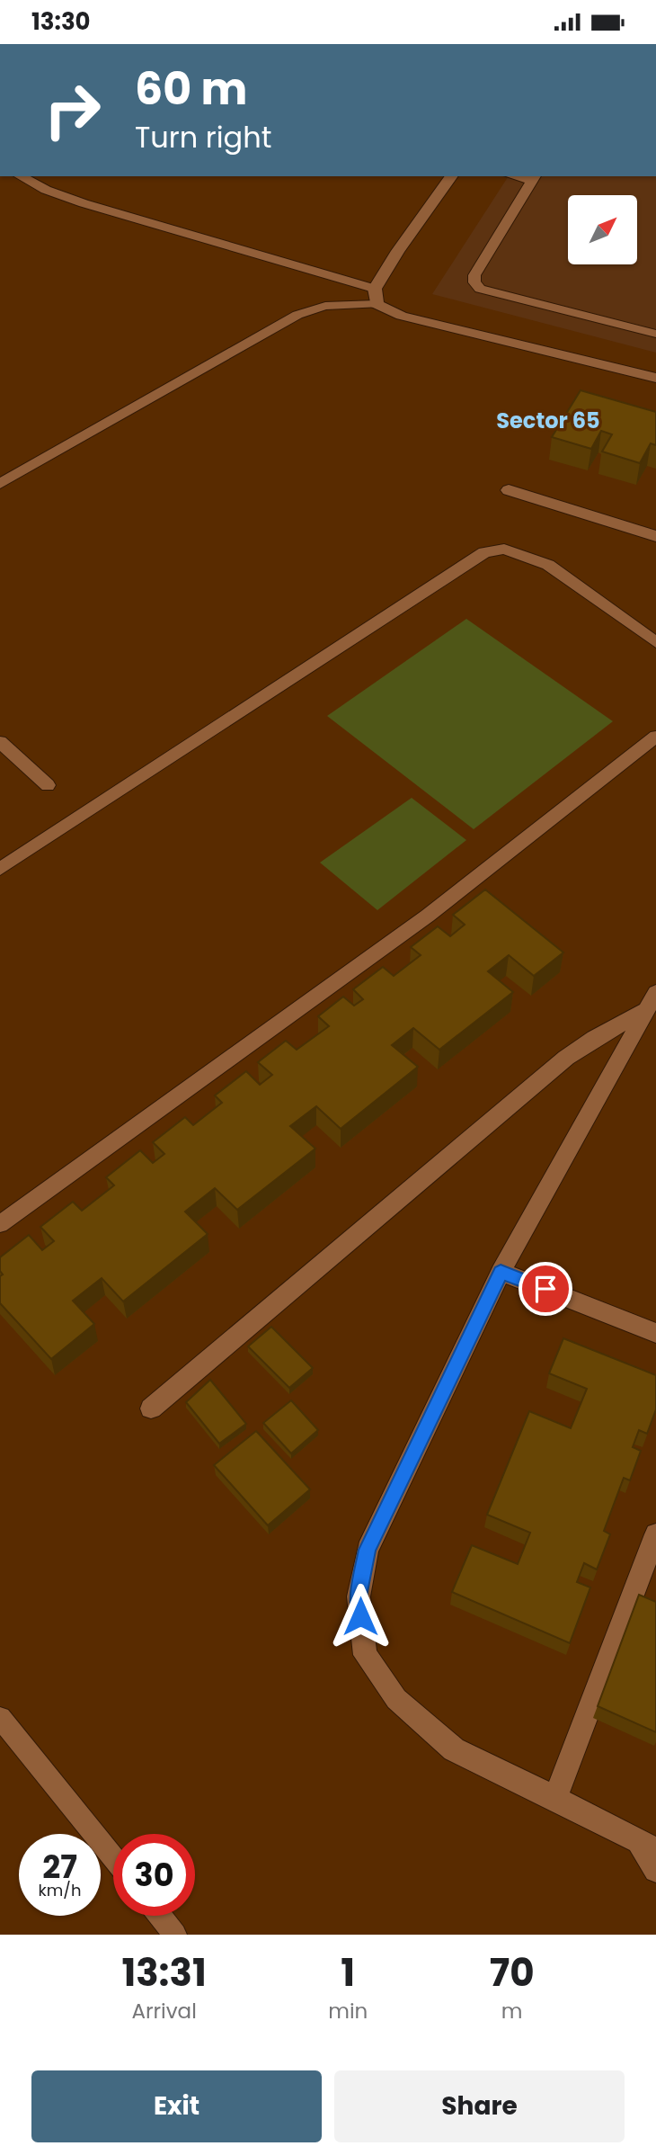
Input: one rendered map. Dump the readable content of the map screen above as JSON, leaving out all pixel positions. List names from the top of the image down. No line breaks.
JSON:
{"districts":["Sector 65"],"north":"top right","page":{"status":"13:30","turn":["60 m","Turn right"],"speed":"27 km/h","limit":"30","eta":["13:31","Arrival","1","min","70","m"],"buttons":["Exit","Share"]}}
